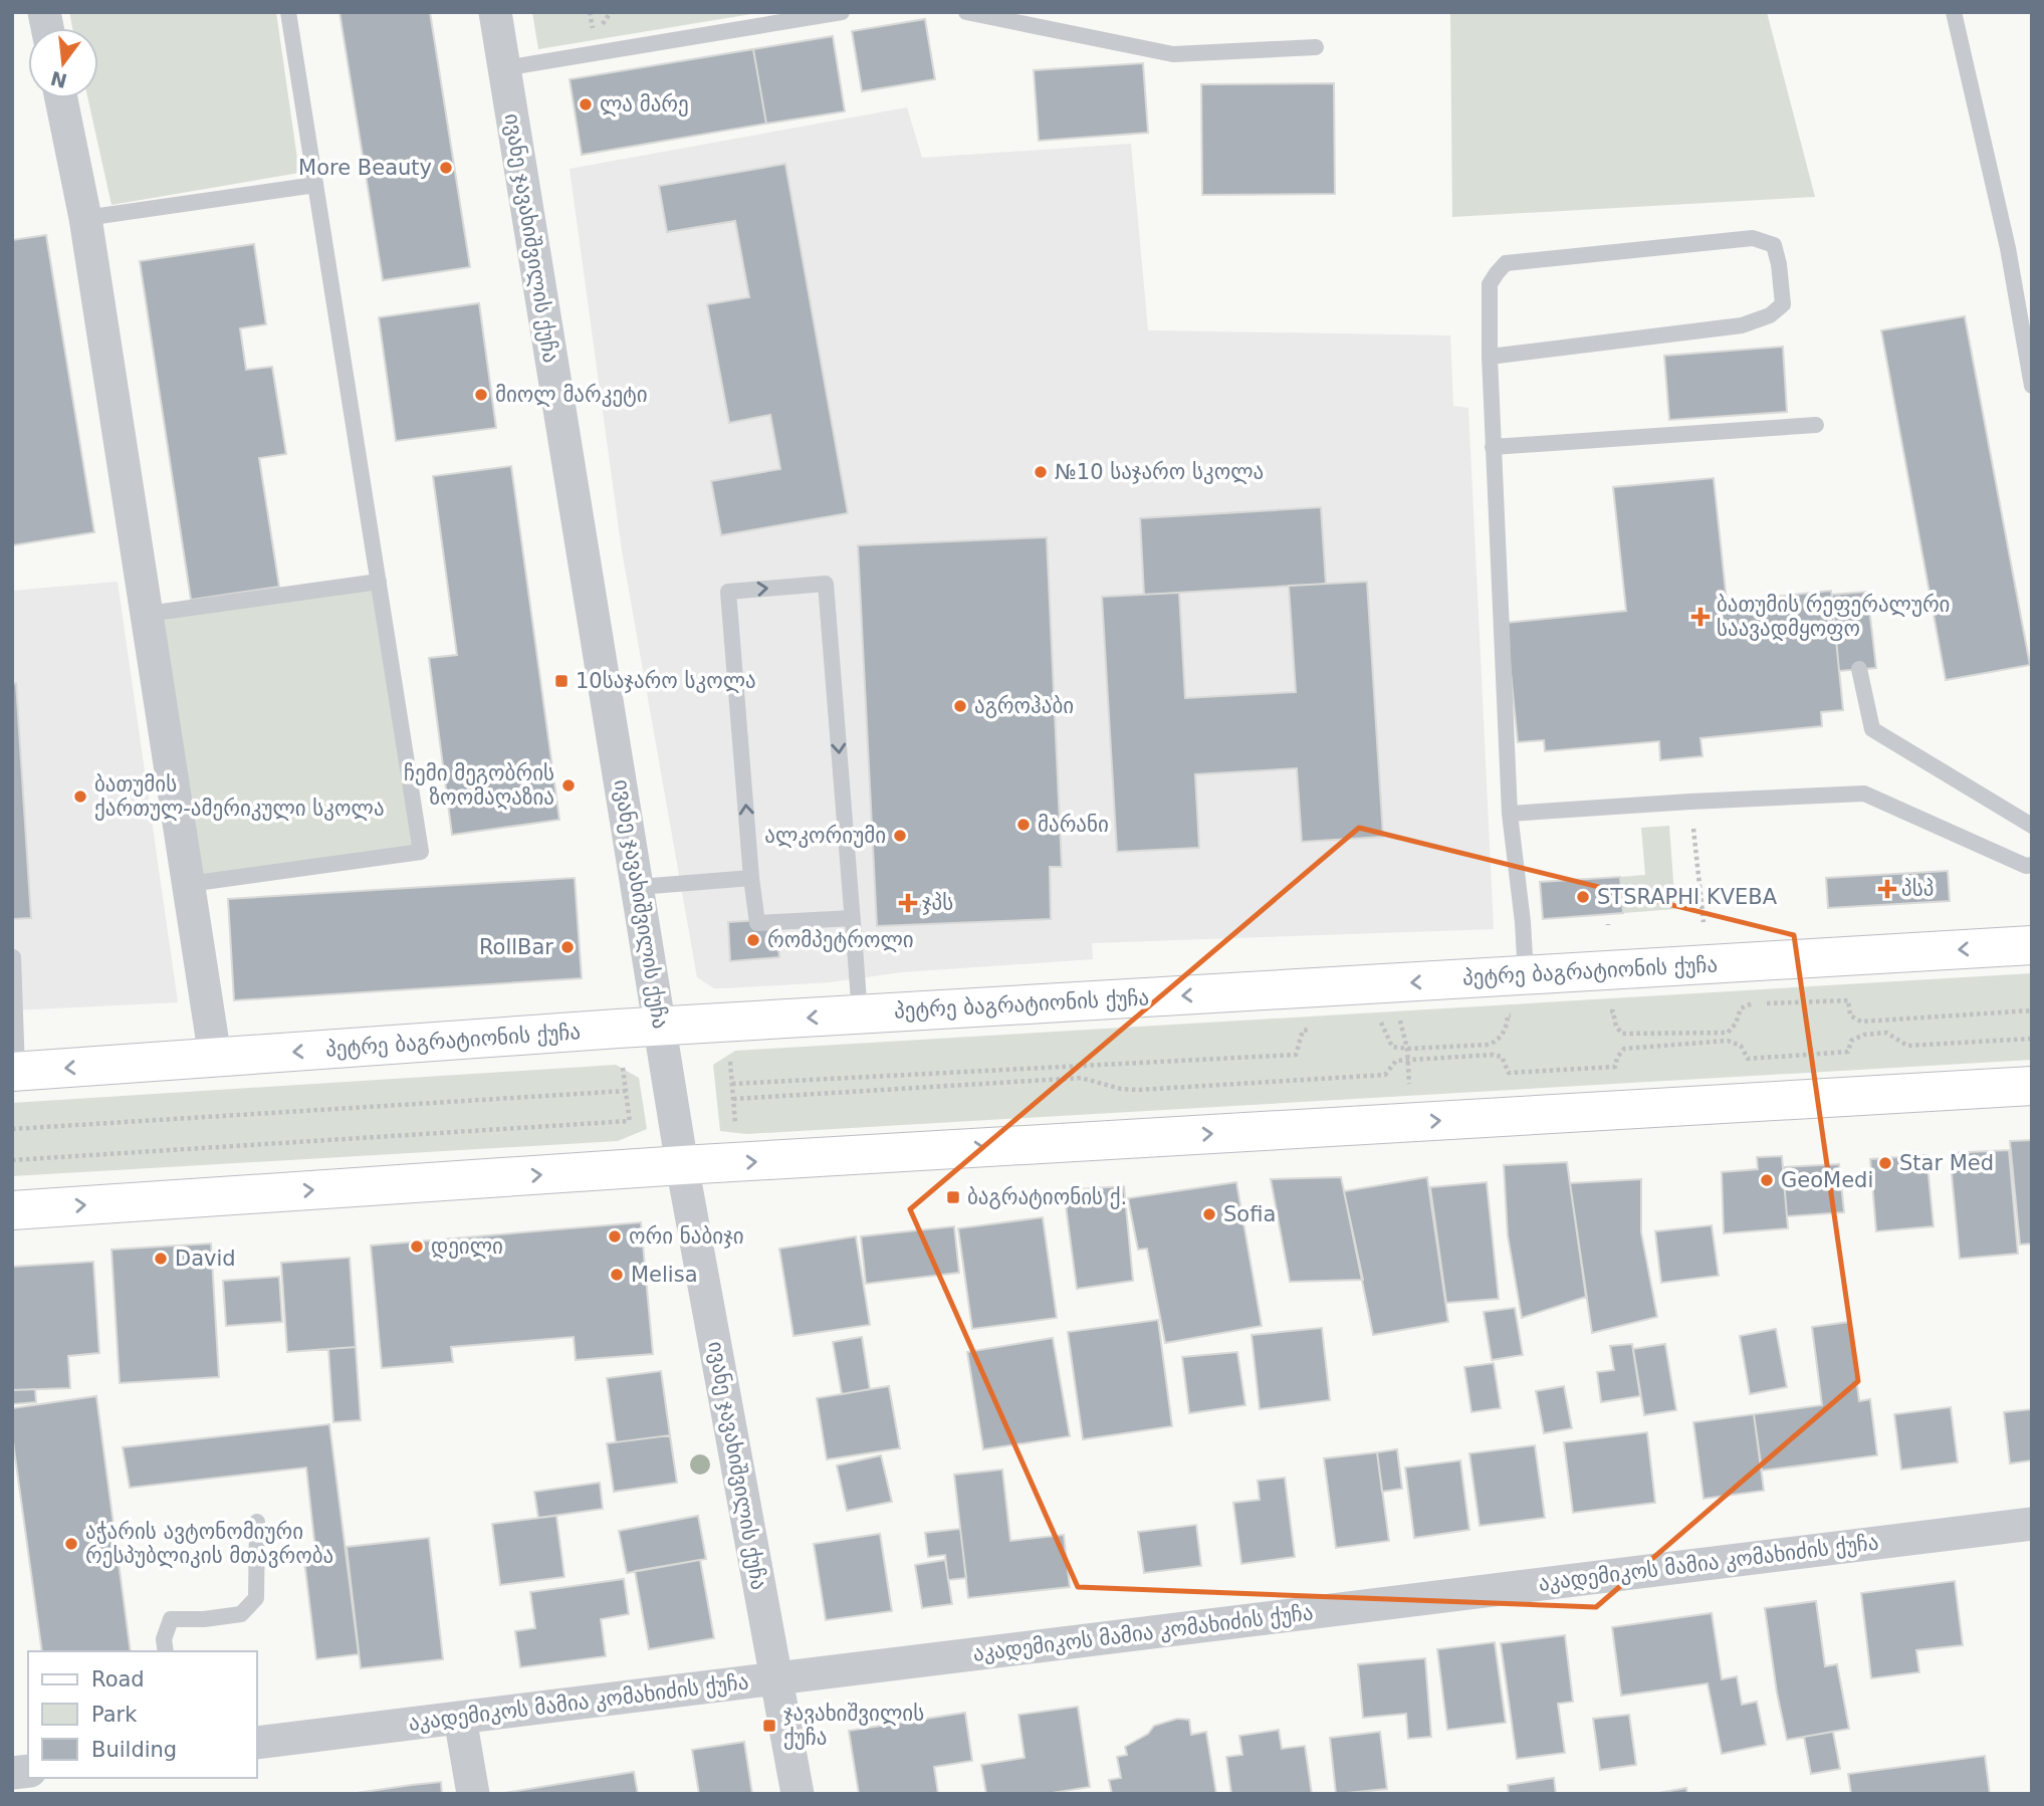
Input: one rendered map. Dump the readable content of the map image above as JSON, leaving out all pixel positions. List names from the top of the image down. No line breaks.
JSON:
{"streets":{"main road":["პეტრე ბაგრატიონის ქუჩა"],"street":["ივანე ჯავახიშვილის ქუჩა","აკადემიკოს მამია კომახიძის ქუჩა"]},"crossings":[["ივანე ჯავახიშვილის ქუჩა","პეტრე ბაგრატიონის ქუჩა"],["ივანე ჯავახიშვილის ქუჩა","აკადემიკოს მამია კომახიძის ქუჩა"]],"places":{"other":["ლა მარე","More Beauty","მიოლ მარკეტი","№10 საჯარო სკოლა","აგროჰაბი","ჩემი მეგობრის ზოომაღაზია","ბათუმის ქართულ-ამერიკული სკოლა","მარანი","ალკორიუმი","STSRAPHI KVEBA","რომპეტროლი","RollBar","Star Med","GeoMedi","Sofia","ორი ნაბიჯი","დეილი","David","Melisa","აჭარის ავტონომიური რესპუბლიკის მთავრობა"],"health":["ბათუმის რეფერალური საავადმყოფო","პსპ","ჯპს"],"transit":["10საჯარო სკოლა","ბაგრატიონის ქ.","ჯავახიშვილის ქუჩა"]},"legend":["Road","Park","Building"],"north":"bottom"}
